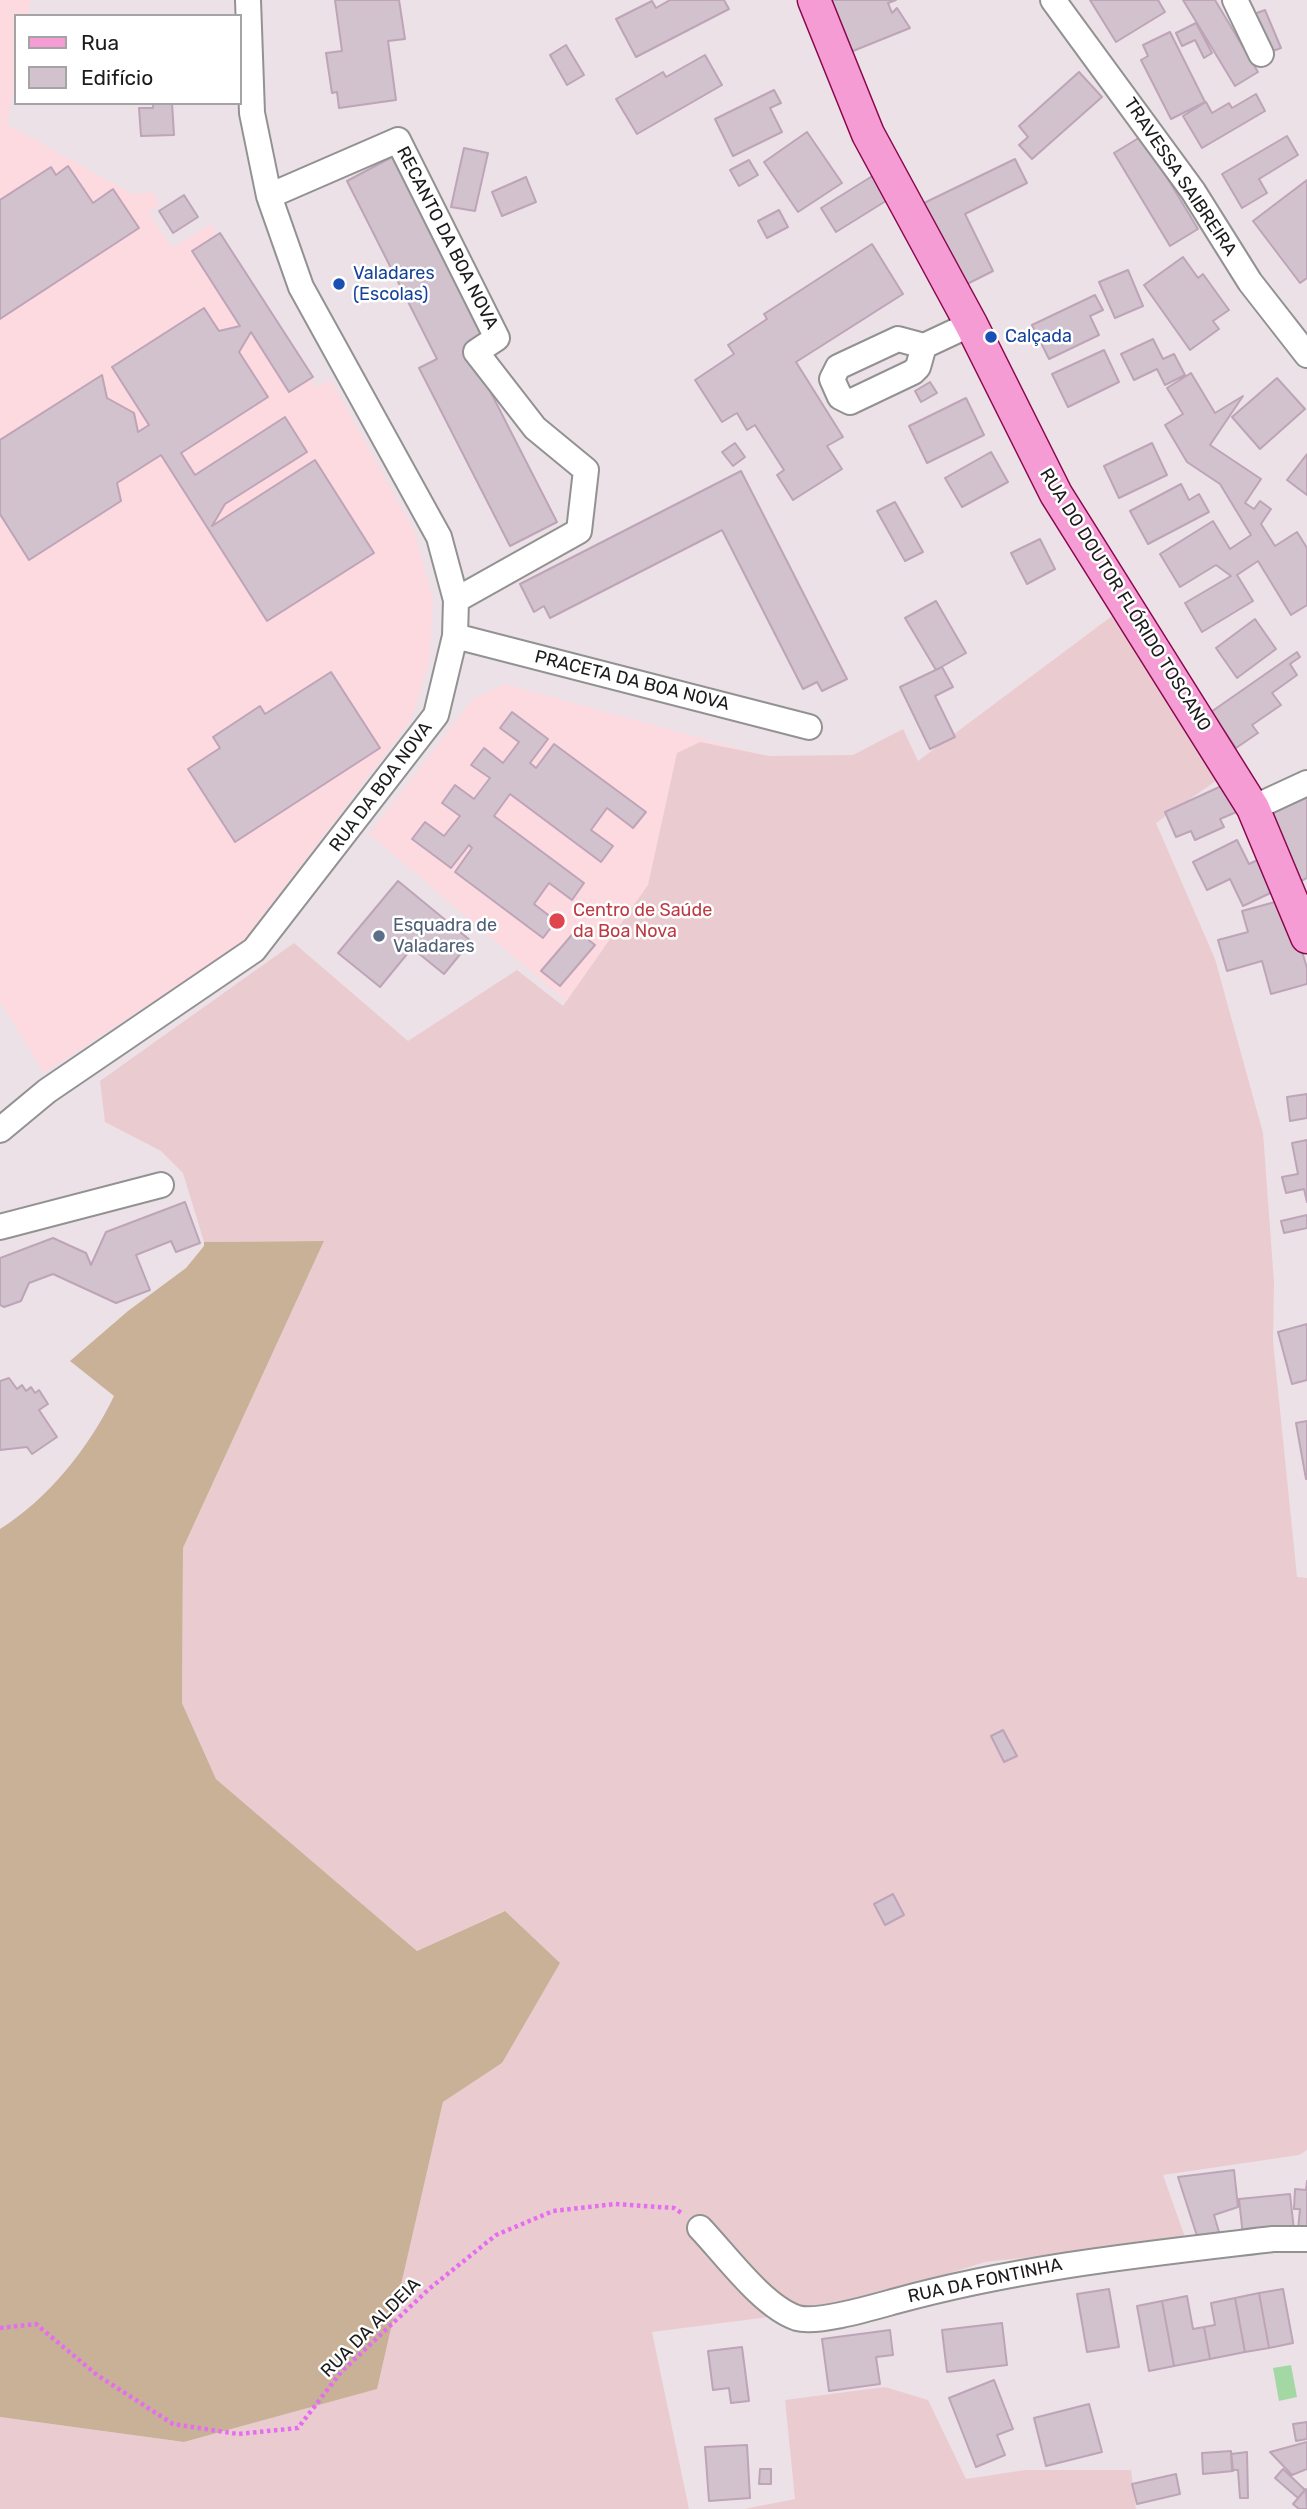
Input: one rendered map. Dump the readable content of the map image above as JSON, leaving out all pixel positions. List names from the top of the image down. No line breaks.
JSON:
{"streets":{"main road":["RUA DO DOUTOR FLÓRIDO TOSCANO"],"street":["TRAVESSA SAIBREIRA","RECANTO DA BOA NOVA","PRACETA DA BOA NOVA","RUA DA BOA NOVA","RUA DA FONTINHA"],"path":["RUA DA ALDEIA"]},"crossings":[["RECANTO DA BOA NOVA","RUA DA BOA NOVA"],["PRACETA DA BOA NOVA","RUA DA BOA NOVA"],["RUA DA FONTINHA","RUA DA ALDEIA"]],"places":["Valadares (Escolas)","Calçada","Centro de Saúde da Boa Nova","Esquadra de Valadares"],"legend":["Rua","Edifício"]}
